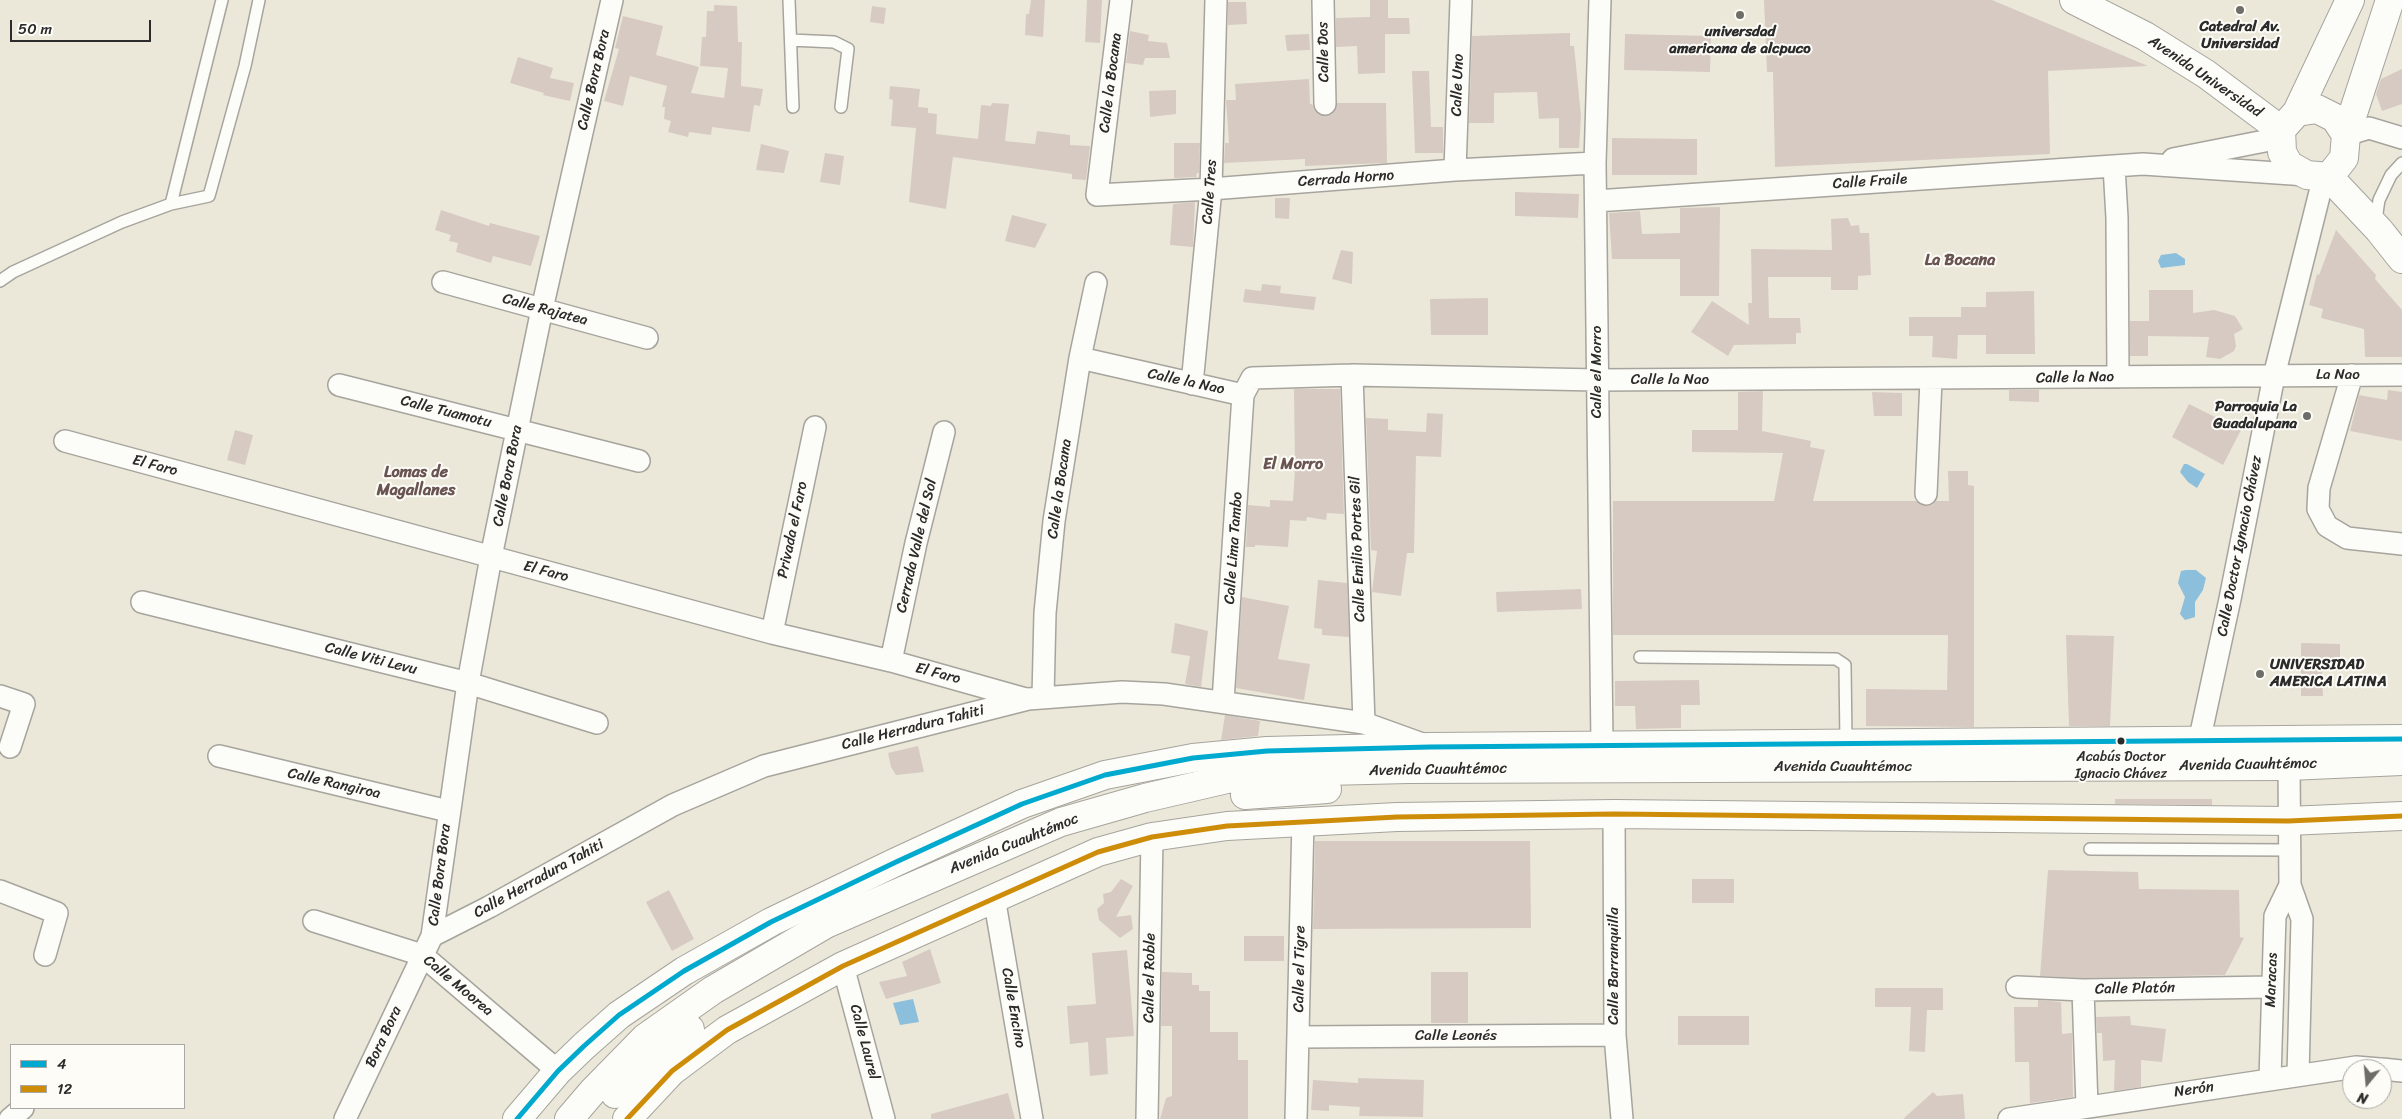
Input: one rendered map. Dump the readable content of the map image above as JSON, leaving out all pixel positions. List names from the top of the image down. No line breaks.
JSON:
{"streets":{"main road":["Avenida Universidad","Avenida Cuauhtémoc"],"street":["Calle Dos","Calle Bora Bora","Calle la Bocana","Calle Uno","Cerrada Horno","Calle Fraile","Calle Tres","Calle Rajatea","Calle el Morro","La Nao","Calle la Nao","Calle Tuamotu","El Faro","Privada el Faro","Cerrada Valle del Sol","Calle Doctor Ignacio Chávez","Calle Lima Tambo","Calle Emilio Portes Gil","Calle Viti Levu","Calle Herradura Tahiti","Calle Rangiroa","Calle Barranquilla","Calle el Tigre","Calle el Roble","Maracas","Calle Moorea","Calle Platón","Calle Encino","Calle Leonés","Bora Bora","Calle Laurel","Nerón"]},"crossings":[["Avenida Universidad","Calle Fraile"],["Avenida Universidad","Calle Doctor Ignacio Chávez"],["Calle Bora Bora","Calle Rajatea"],["Calle Bora Bora","Calle Tuamotu"],["Calle Bora Bora","El Faro"],["Calle Bora Bora","Calle Viti Levu"],["Calle Bora Bora","Calle Herradura Tahiti"],["Calle Bora Bora","Calle Rangiroa"],["Calle Bora Bora","Calle Moorea"],["Calle Bora Bora","Bora Bora"],["Calle la Bocana","Cerrada Horno"],["Calle la Bocana","Calle la Nao"],["Calle la Bocana","El Faro"],["Calle la Bocana","Calle Herradura Tahiti"],["Calle Uno","Cerrada Horno"],["Cerrada Horno","Calle Tres"],["Cerrada Horno","Calle el Morro"],["Calle Fraile","Calle el Morro"],["Calle Fraile","Calle Doctor Ignacio Chávez"],["Calle Tres","Calle la Nao"],["Calle el Morro","Calle la Nao"],["La Nao","Calle la Nao"],["La Nao","Calle Doctor Ignacio Chávez"],["Calle la Nao","Calle Doctor Ignacio Chávez"],["Calle la Nao","Calle Lima Tambo"],["Calle la Nao","Calle Emilio Portes Gil"],["El Faro","Privada el Faro"],["El Faro","Cerrada Valle del Sol"],["El Faro","Calle Herradura Tahiti"],["Calle Lima Tambo","Calle Herradura Tahiti"],["Calle Emilio Portes Gil","Calle Herradura Tahiti"],["Avenida Cuauhtémoc","Maracas"],["Calle Barranquilla","Calle Leonés"],["Calle el Tigre","Calle Leonés"],["Maracas","Calle Platón"],["Maracas","Nerón"],["Calle Moorea","Bora Bora"],["Calle Platón","Nerón"]],"districts":["La Bocana","El Morro","Lomas de Magallanes"],"places":["Catedral Av. Universidad","universdad americana de alcpuco","Parroquia La Guadalupana","UNIVERSIDAD AMERICA LATINA","Acabús Doctor Ignacio Chávez"],"lines":["transit line 4","transit line 12"],"legend":["4","12"],"scale_bar":"50 m","north":"bottom"}
